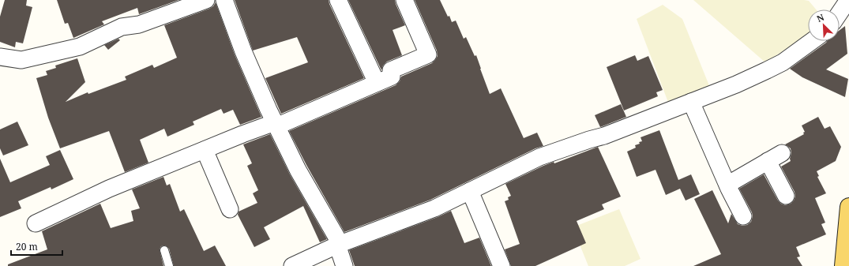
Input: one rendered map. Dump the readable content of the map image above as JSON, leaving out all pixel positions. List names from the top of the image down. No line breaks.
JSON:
{"scale_bar":"20 m","north":"top left"}
